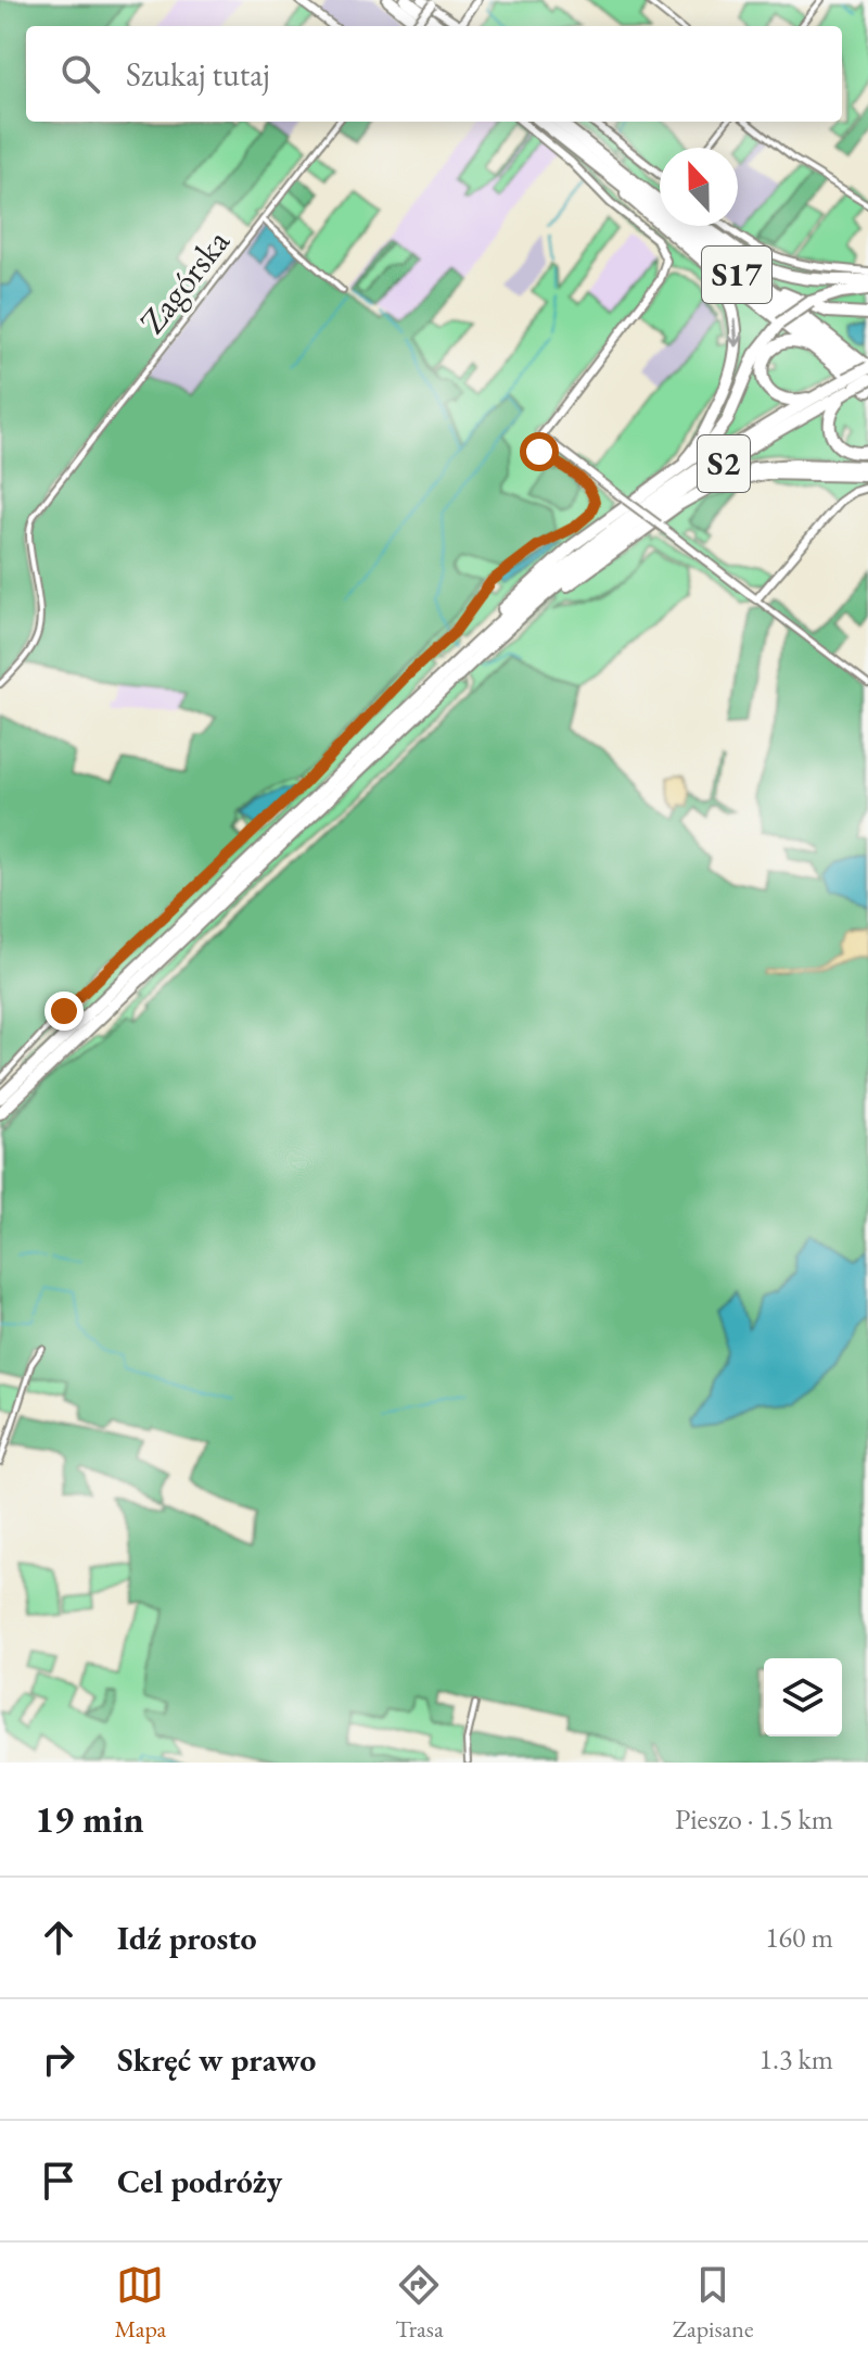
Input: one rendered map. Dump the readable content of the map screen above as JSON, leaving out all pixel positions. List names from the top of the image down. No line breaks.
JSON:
{"streets":{"highway":["S17","S2"],"street":["Zagórska"]},"crossings":[["S17","S2"]],"north":"top","page":{"search":"Szukaj tutaj","heading":["19 min","Pieszo · 1.5 km"],"list":[["Idź prosto","160 m"],["Skręć w prawo","1.3 km"],"Cel podróży"],"nav":["Mapa","Trasa","Zapisane"]}}
